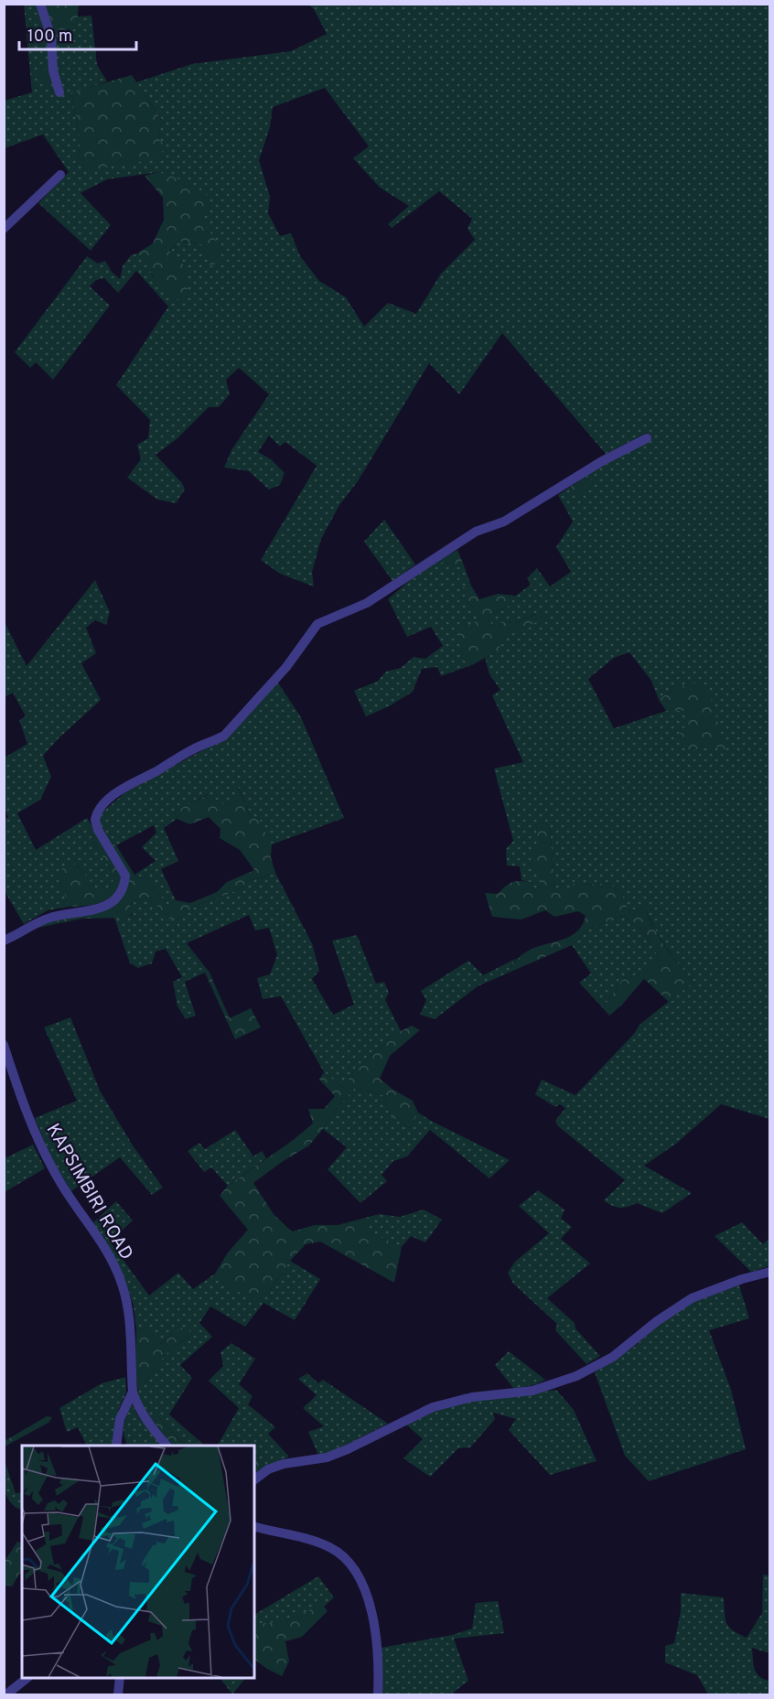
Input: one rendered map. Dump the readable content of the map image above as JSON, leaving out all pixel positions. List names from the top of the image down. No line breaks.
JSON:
{"streets":{"street":["KAPSIMBIRI ROAD"]},"scale_bar":"100 m"}
